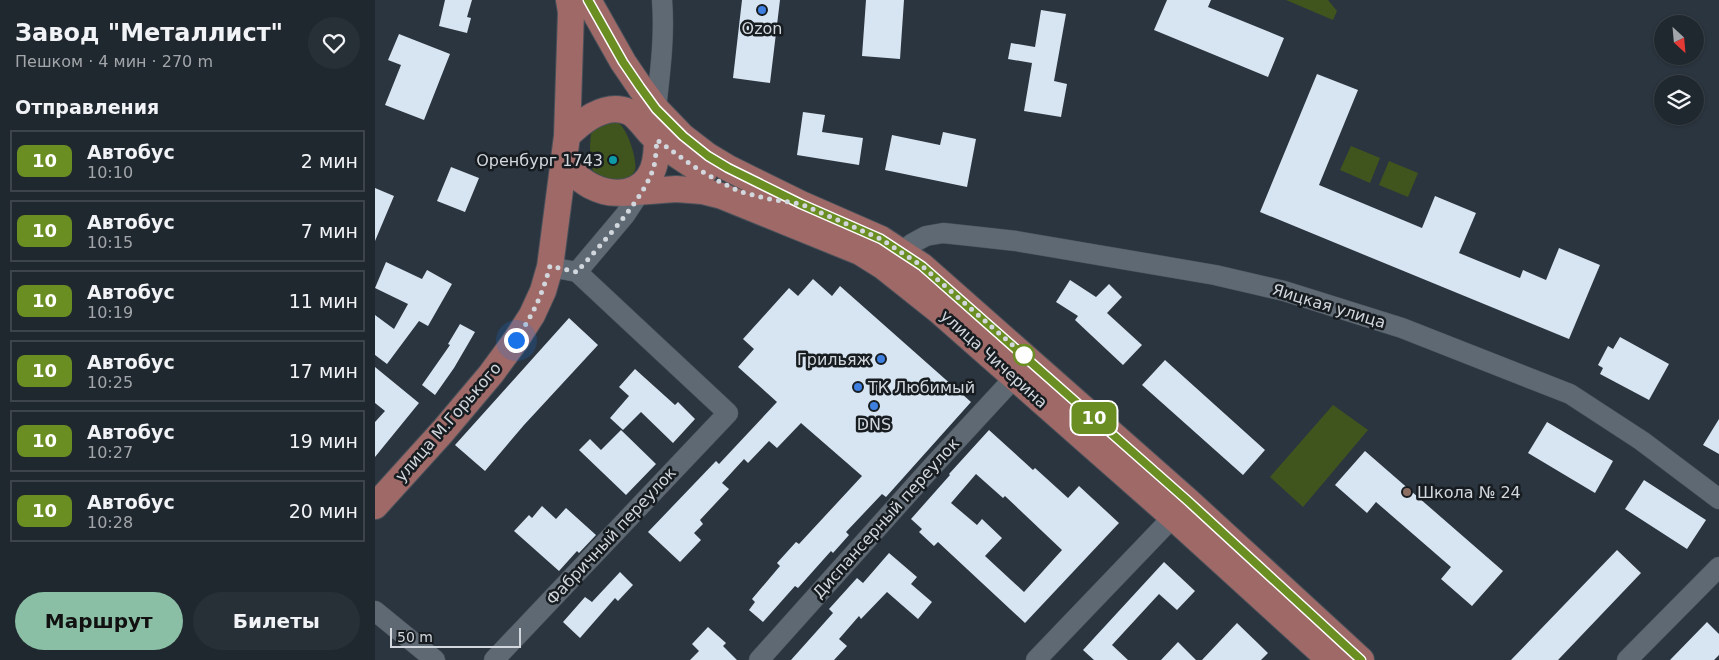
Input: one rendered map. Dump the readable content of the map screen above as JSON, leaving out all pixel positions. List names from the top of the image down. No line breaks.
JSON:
{"streets":{"main road":["улица Чичерина","улица М.Горького"],"street":["Яицкая улица","Диспансерный переулок","Фабричный переулок"]},"crossings":[["Яицкая улица","улица Чичерина"],["улица Чичерина","улица М.Горького"],["улица Чичерина","Диспансерный переулок"]],"places":["Ozon","Оренбург 1743","Грильяж","ТК Любимый","DNS","Школа № 24"],"lines":["bus line 10"],"scale_bar":"50 m","north":"bottom right","page":{"heading":[["Завод \"Металлист\"","Пешком · 4 мин · 270 m"],"Отправления"],"on_map":"10","list":[{"mark":"10","name":"Автобус","note":"10:10","value":"2 мин"},{"mark":"10","name":"Автобус","note":"10:15","value":"7 мин"},{"mark":"10","name":"Автобус","note":"10:19","value":"11 мин"},{"mark":"10","name":"Автобус","note":"10:25","value":"17 мин"},{"mark":"10","name":"Автобус","note":"10:27","value":"19 мин"},{"mark":"10","name":"Автобус","note":"10:28","value":"20 мин"}],"buttons":["Маршрут","Билеты"],"scale":"50 m"}}
